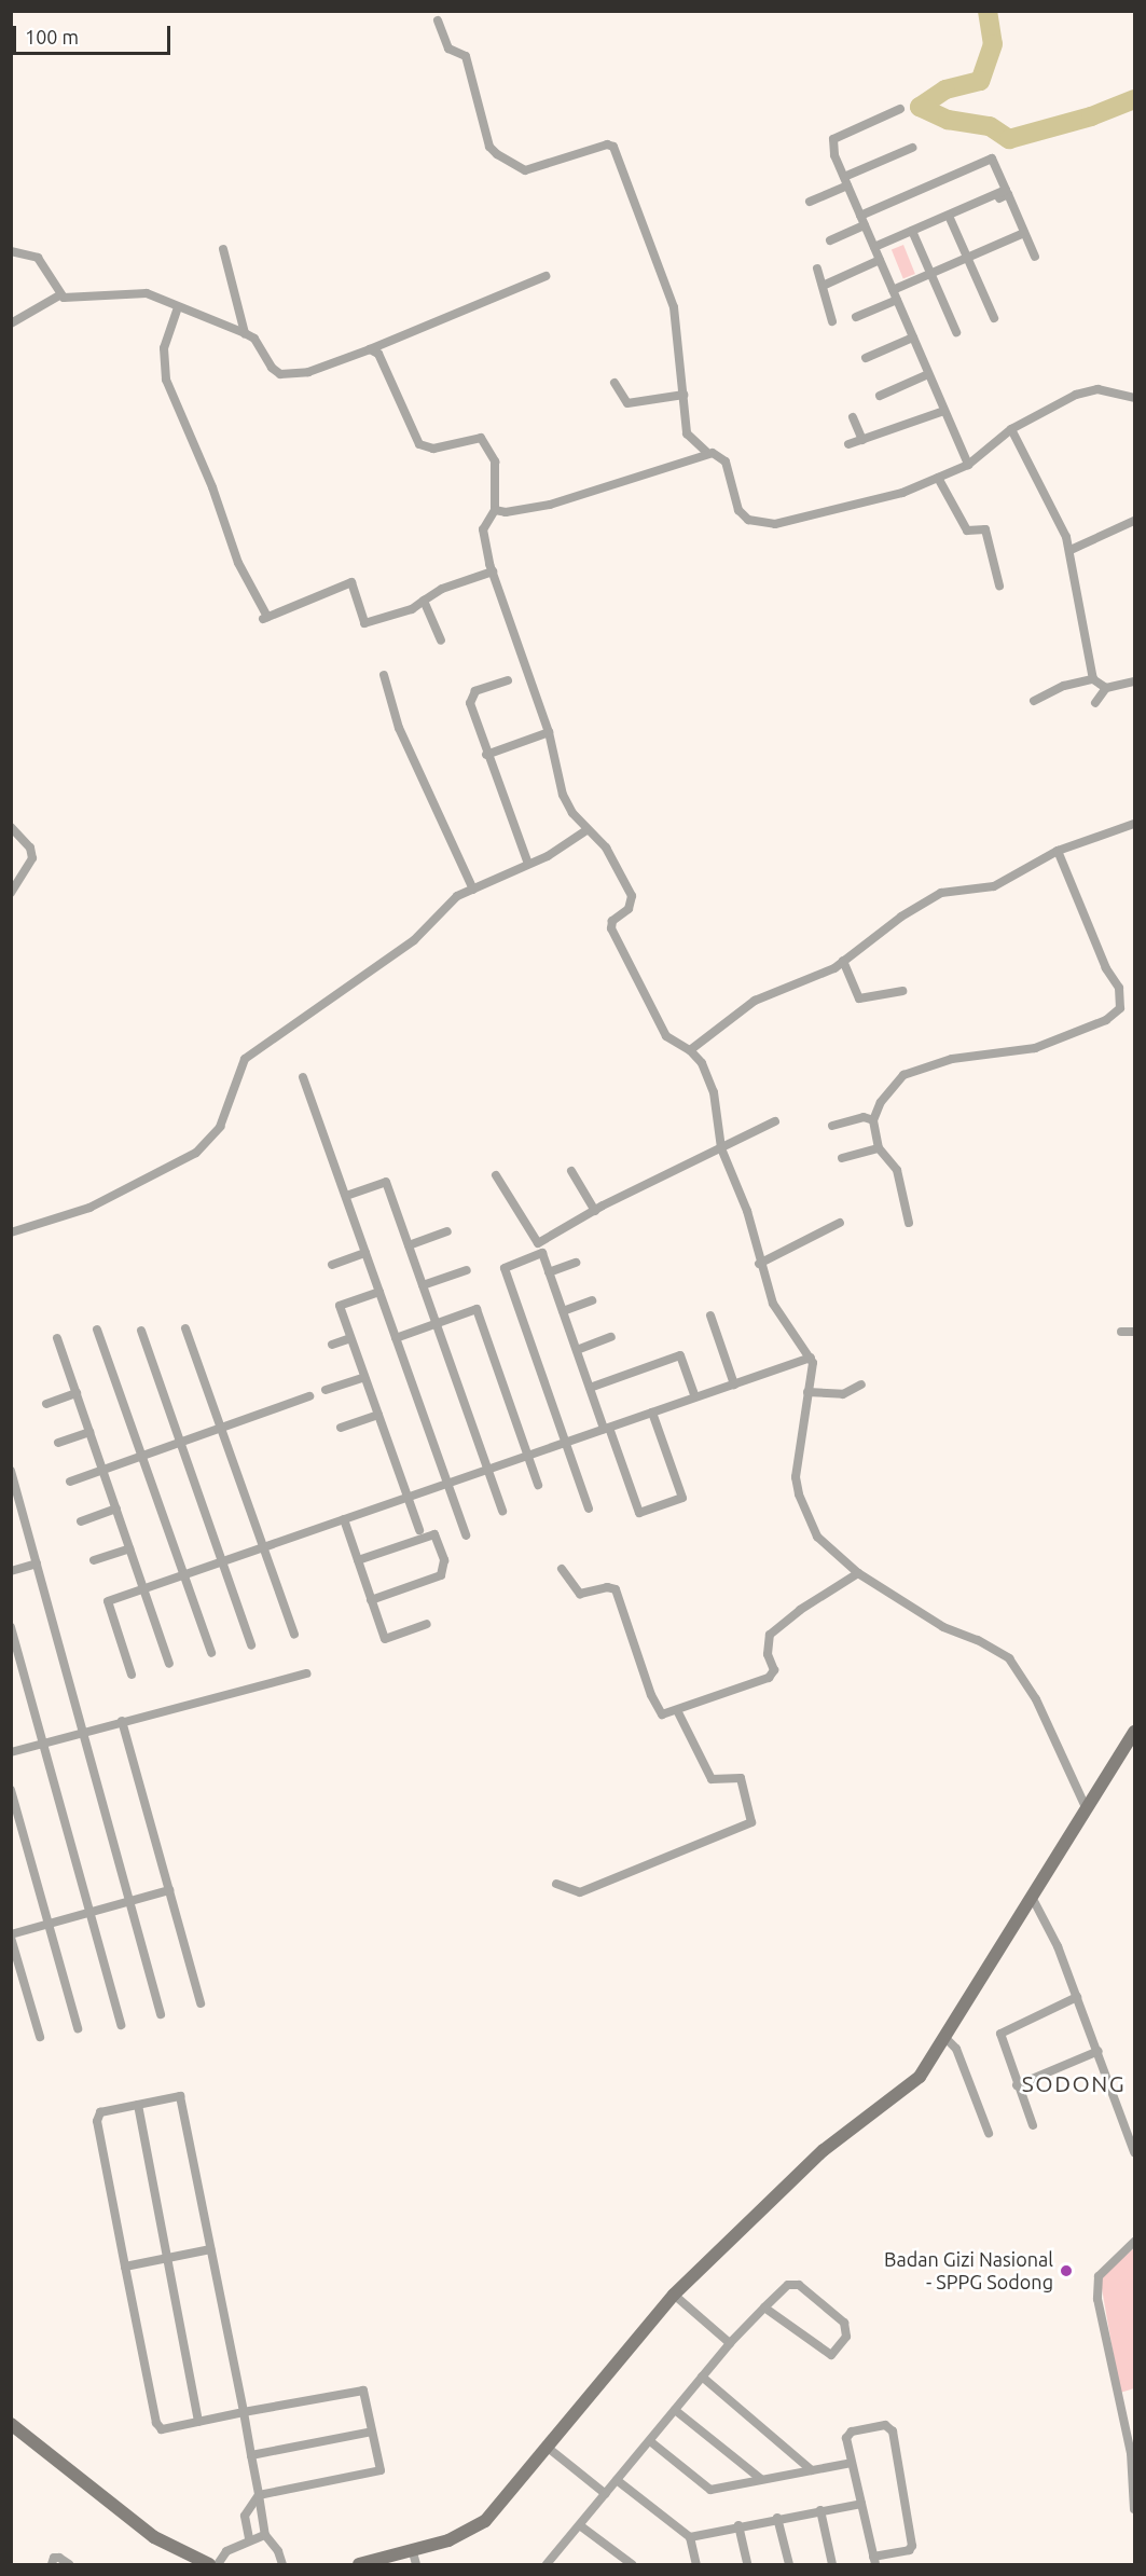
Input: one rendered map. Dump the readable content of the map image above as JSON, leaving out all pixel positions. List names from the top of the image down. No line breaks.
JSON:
{"districts":["SODONG"],"places":["Badan Gizi Nasional - SPPG Sodong"],"scale_bar":"100 m"}
